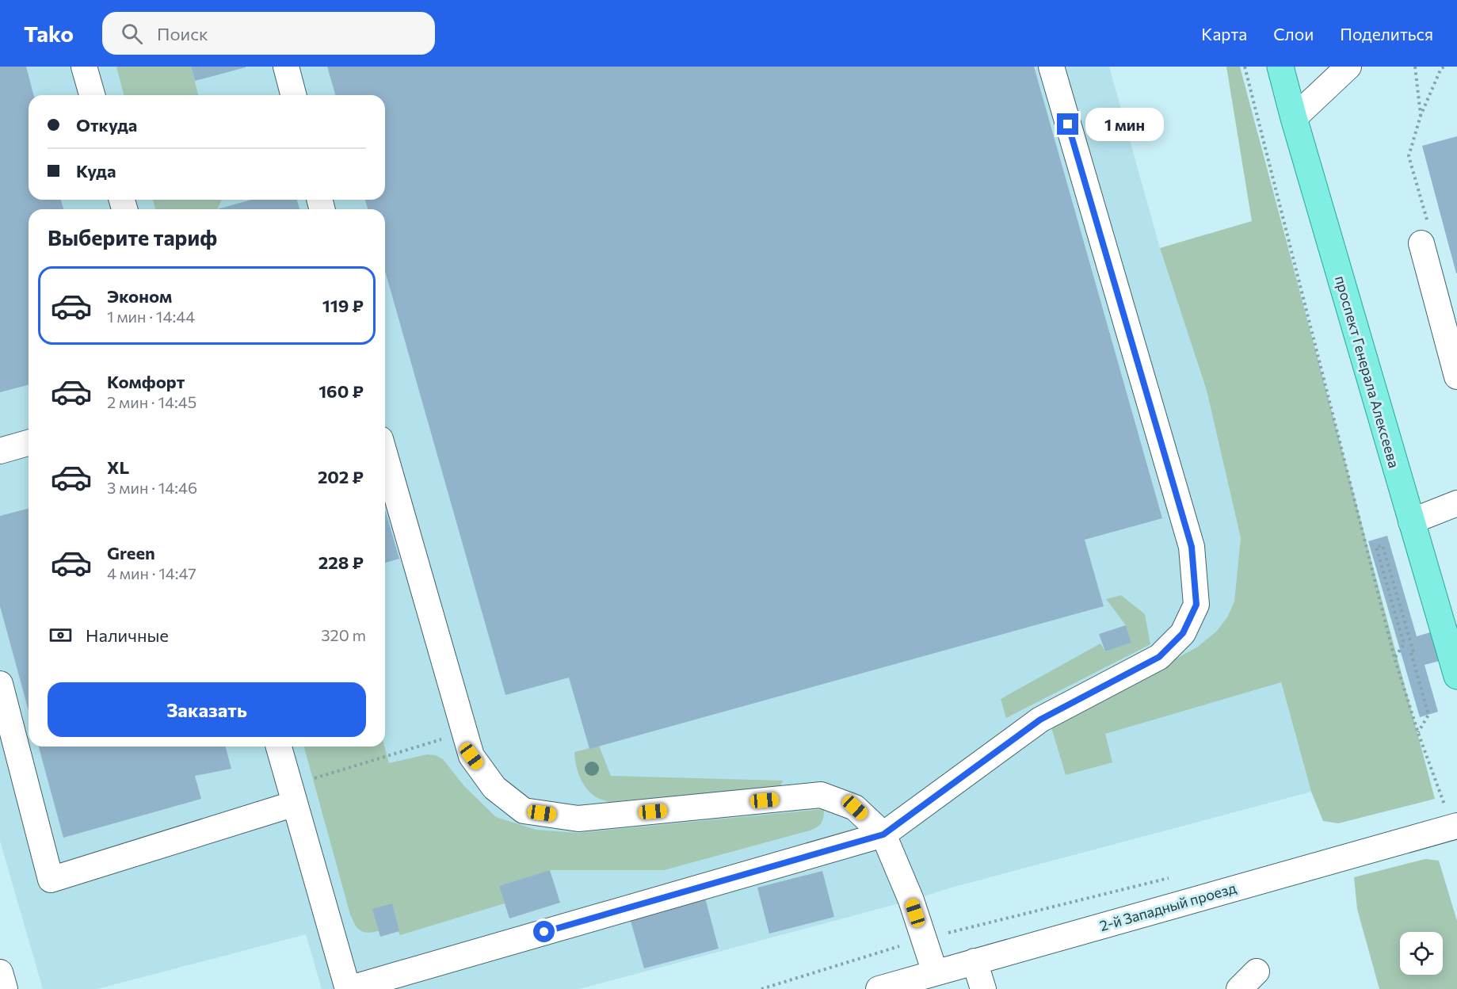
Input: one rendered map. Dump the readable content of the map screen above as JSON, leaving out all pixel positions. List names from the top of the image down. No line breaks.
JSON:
{"streets":{"main road":["проспект Генерала Алексеева"],"street":["2-й Западный проезд"]},"page":{"header":"Tako","search":"Поиск","nav":["Карта","Слои","Поделиться"],"banner":["Откуда","Куда"],"bubble":"1 мин","heading":"Выберите тариф","list":[{"name":"Эконом","note":"1 мин · 14:44","value":"119 ₽"},{"name":"Комфорт","note":"2 мин · 14:45","value":"160 ₽"},{"name":"XL","note":"3 мин · 14:46","value":"202 ₽"},{"name":"Green","note":"4 мин · 14:47","value":"228 ₽"}],"pay":["Наличные","320 m"],"buttons":"Заказать"}}
